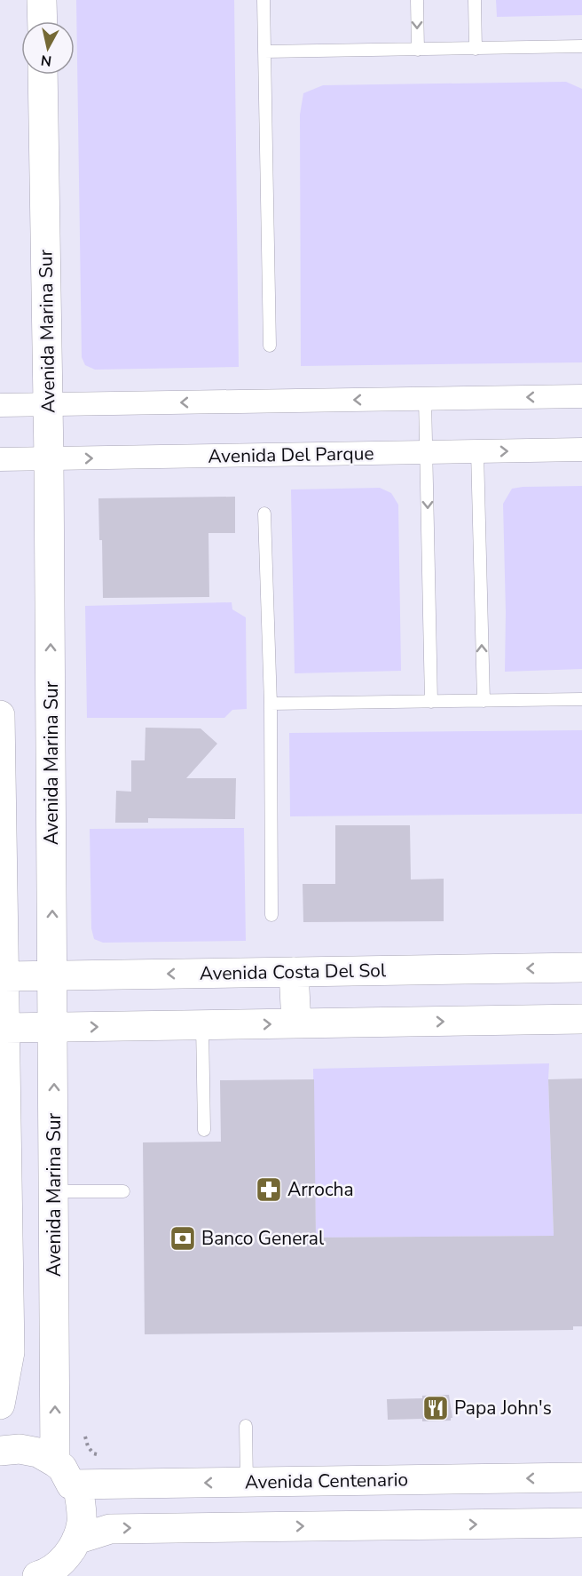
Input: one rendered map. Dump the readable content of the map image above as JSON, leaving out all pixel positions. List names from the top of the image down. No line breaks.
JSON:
{"streets":{"street":["Avenida Marina Sur","Avenida Del Parque","Avenida Costa Del Sol","Avenida Centenario"]},"crossings":[["Avenida Marina Sur","Avenida Del Parque"],["Avenida Marina Sur","Avenida Costa Del Sol"],["Avenida Marina Sur","Avenida Centenario"]],"places":{"pharmacy":["Arrocha"],"bank":["Banco General"],"restaurant":["Papa John's"]},"north":"bottom"}
